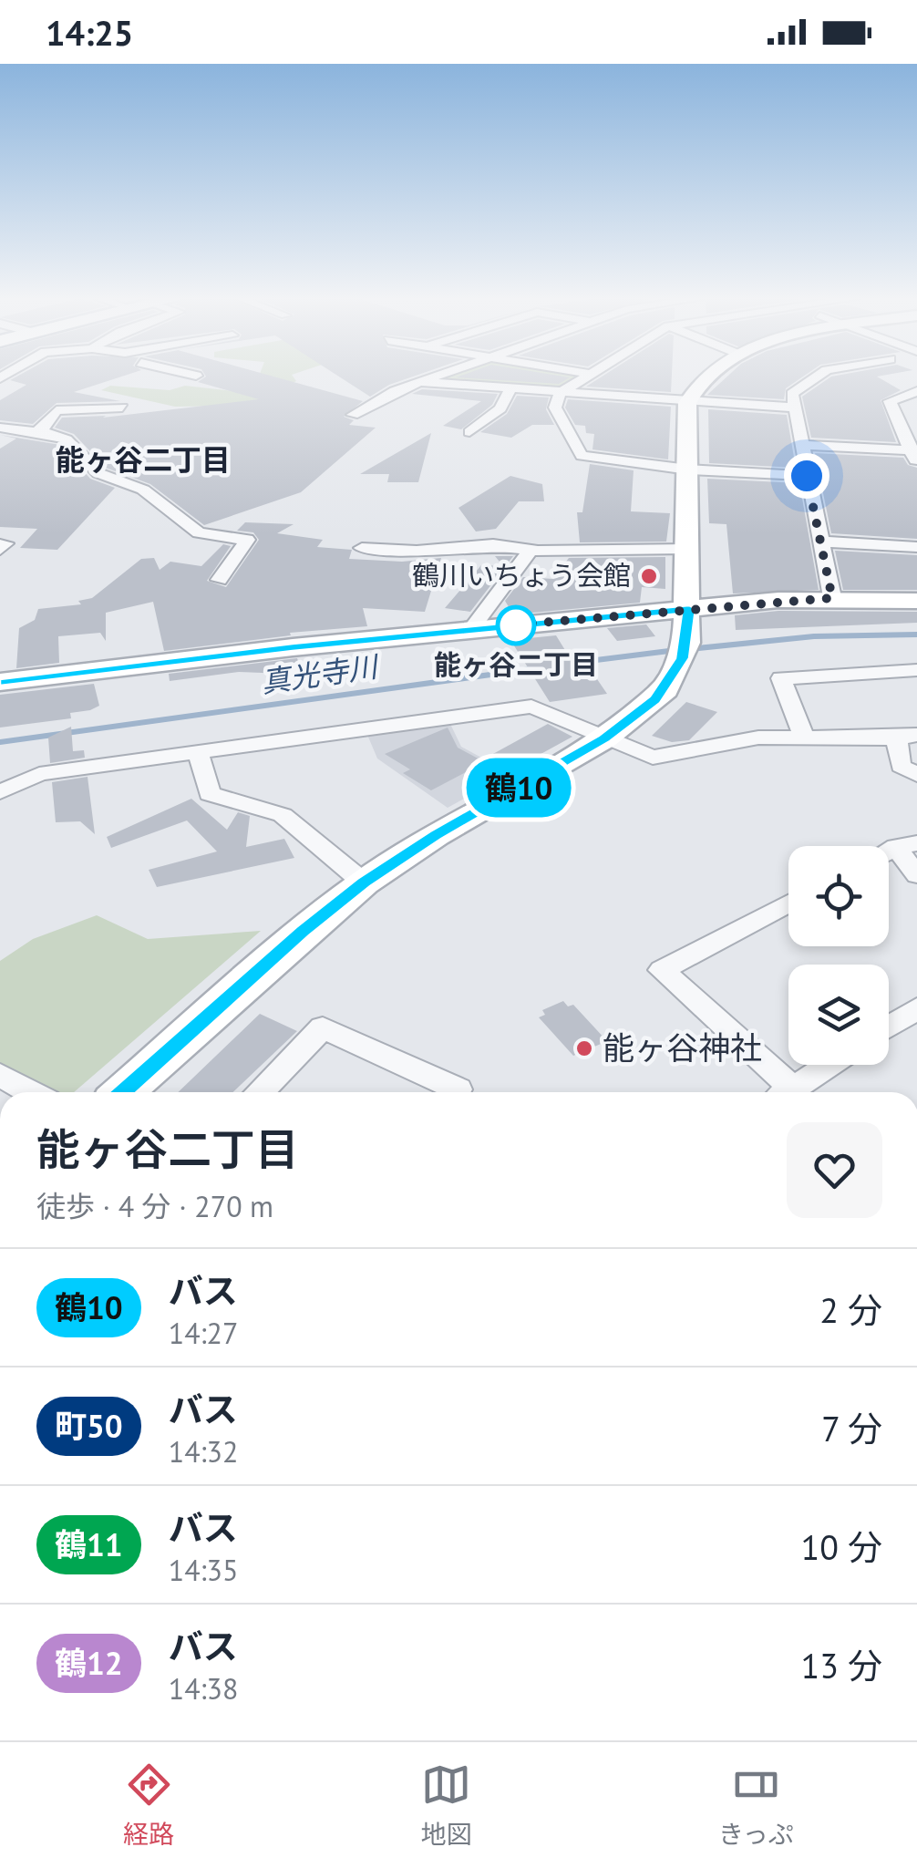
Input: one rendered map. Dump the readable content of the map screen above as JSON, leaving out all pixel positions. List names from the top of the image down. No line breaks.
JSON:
{"districts":["能ヶ谷二丁目"],"water":["真光寺川"],"places":["鶴川いちょう会館","能ヶ谷二丁目","能ヶ谷神社"],"lines":["bus line 鶴10"],"page":{"status":"14:25","on_map":"鶴10","heading":["能ヶ谷二丁目","徒歩 · 4 分 · 270 m"],"list":[{"mark":"鶴10","name":"バス","note":"14:27","value":"2 分"},{"mark":"町50","name":"バス","note":"14:32","value":"7 分"},{"mark":"鶴11","name":"バス","note":"14:35","value":"10 分"},{"mark":"鶴12","name":"バス","note":"14:38","value":"13 分"}],"tabs":["経路","地図","きっぷ"]}}
